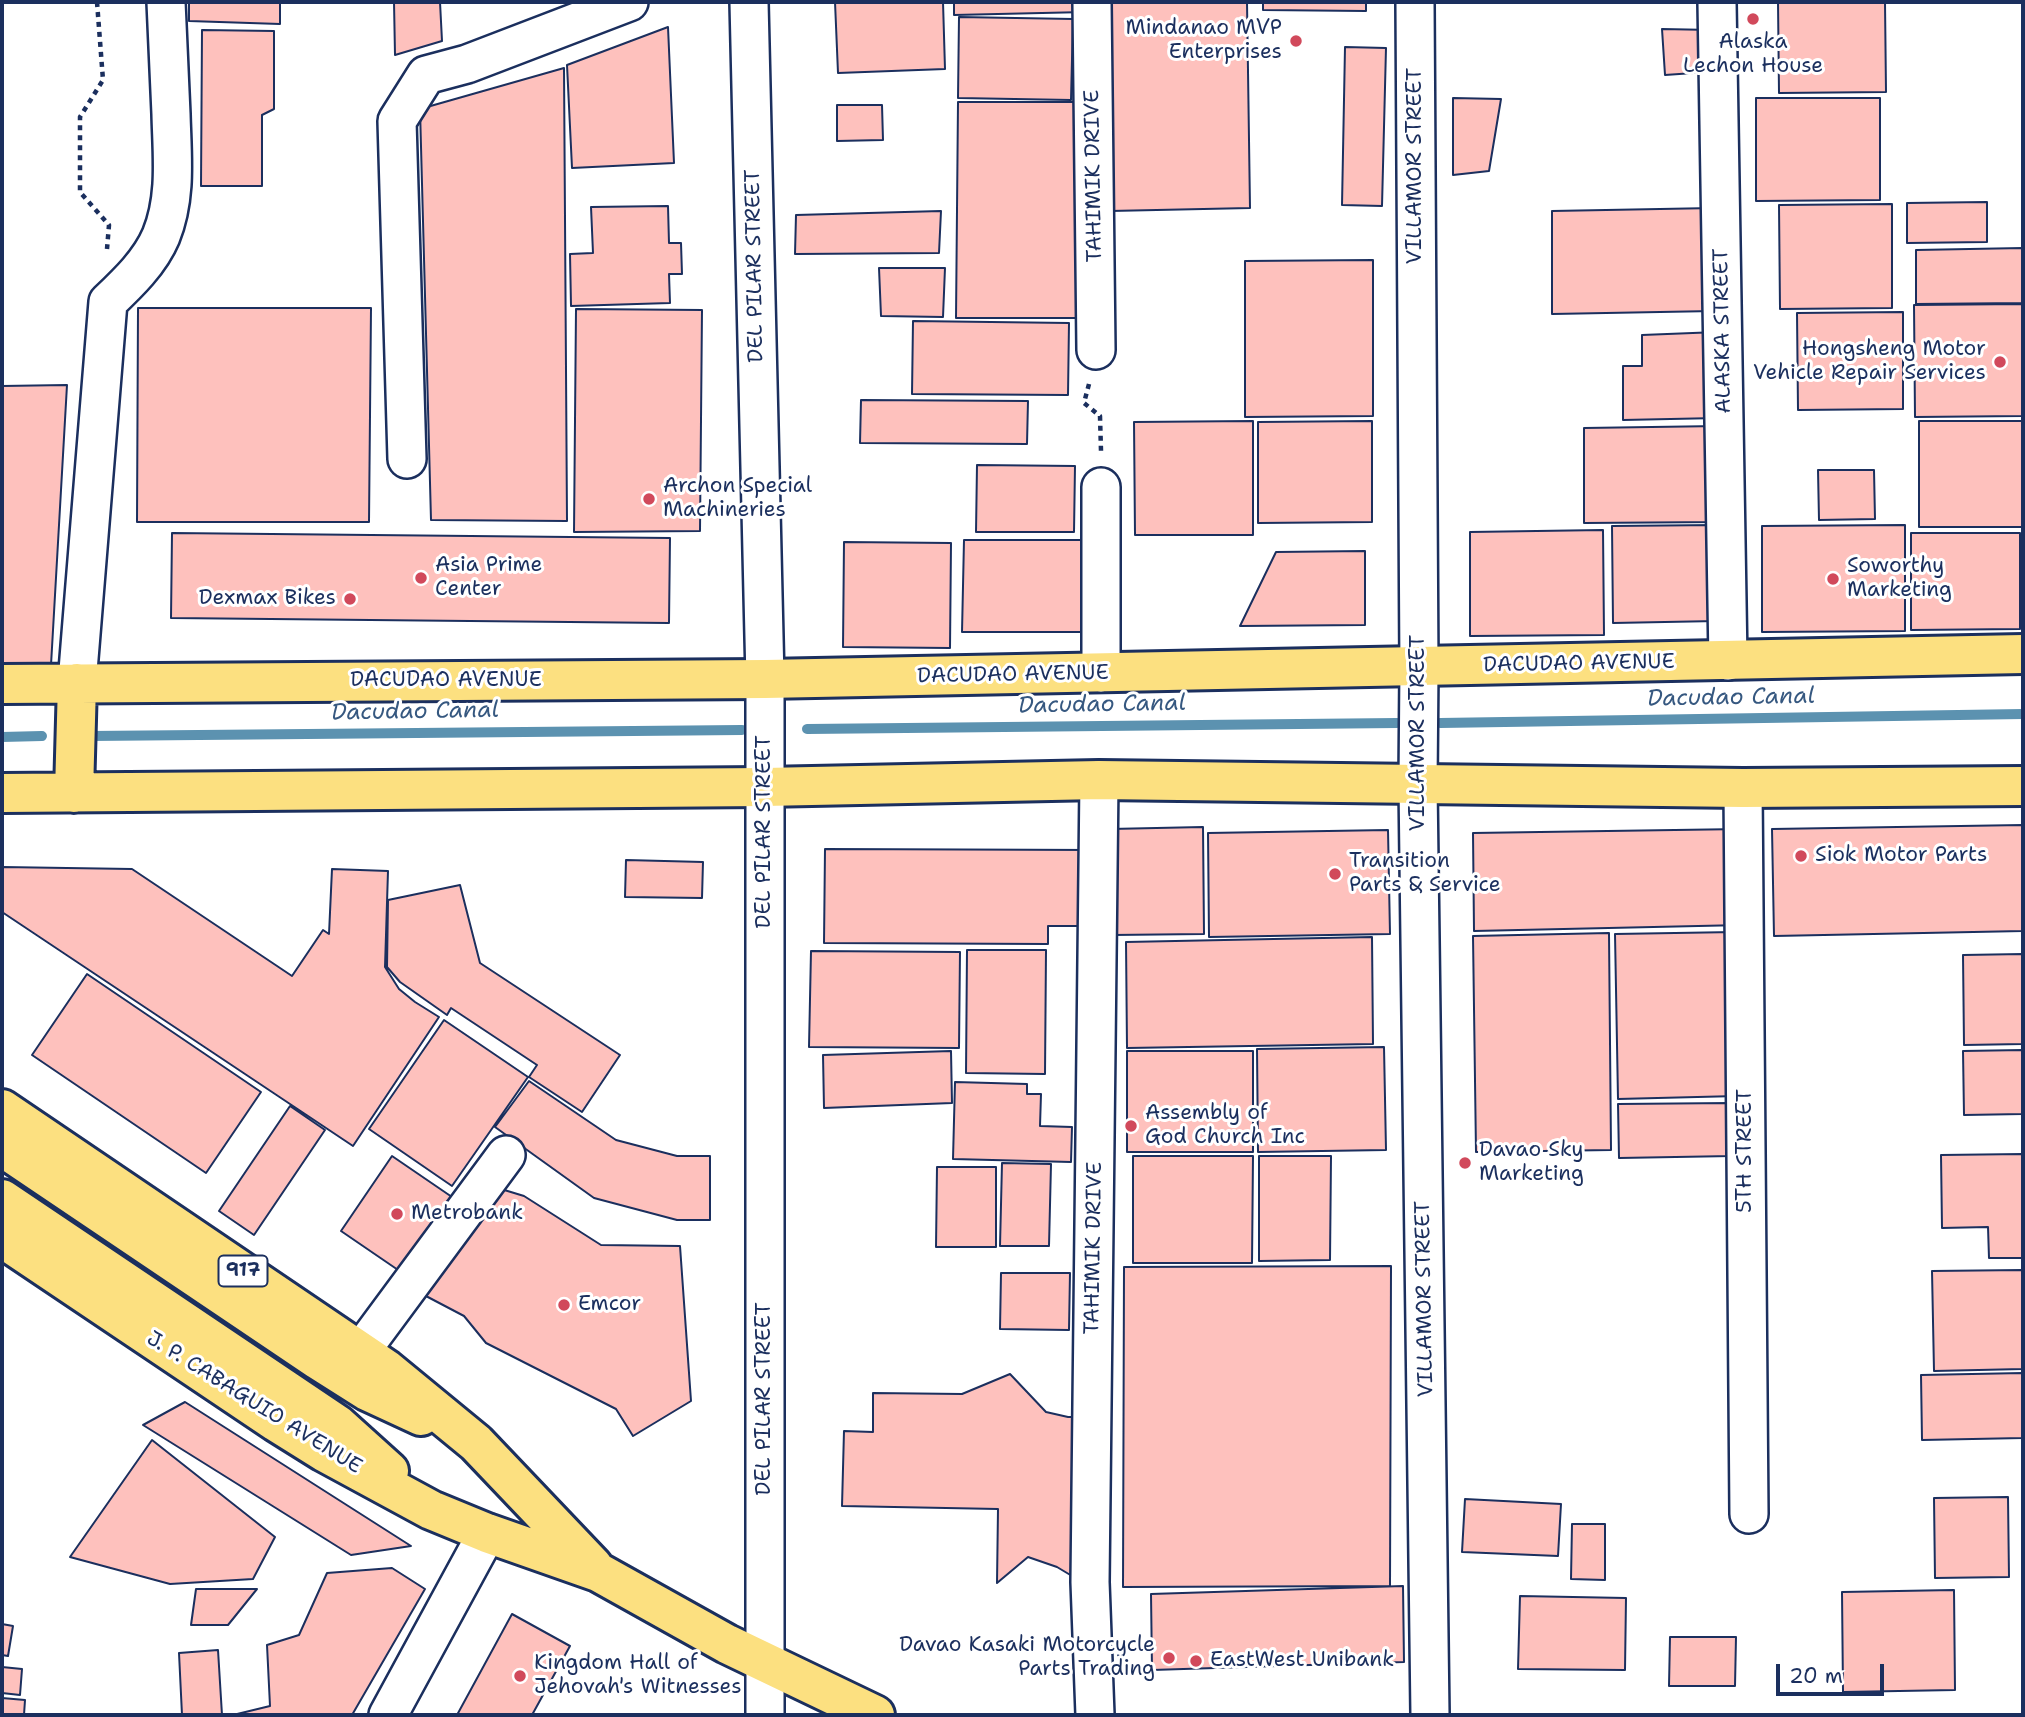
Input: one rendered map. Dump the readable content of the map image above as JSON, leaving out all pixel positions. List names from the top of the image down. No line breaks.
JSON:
{"streets":{"main road":["DACUDAO AVENUE","917","J. P. CABAGUIO AVENUE"],"street":["VILLAMOR STREET","TAHIMIK DRIVE","DEL PILAR STREET","ALASKA STREET","5TH STREET"]},"crossings":[["VILLAMOR STREET","DACUDAO AVENUE"],["DEL PILAR STREET","DACUDAO AVENUE"],["DEL PILAR STREET","J. P. CABAGUIO AVENUE"],["ALASKA STREET","DACUDAO AVENUE"]],"water":["Dacudao Canal"],"places":["Alaska Lechon House","Mindanao MVP Enterprises","Hongsheng Motor Vehicle Repair Services","Archon Special Machineries","Asia Prime Center","Soworthy Marketing","Dexmax Bikes","Siok Motor Parts","Transition Parts & Service","Assembly of God Church Inc","Davao Sky Marketing","Metrobank","Emcor","Davao Kasaki Motorcycle Parts Trading","EastWest Unibank","Kingdom Hall of Jehovah's Witnesses"],"scale_bar":"20 m"}
